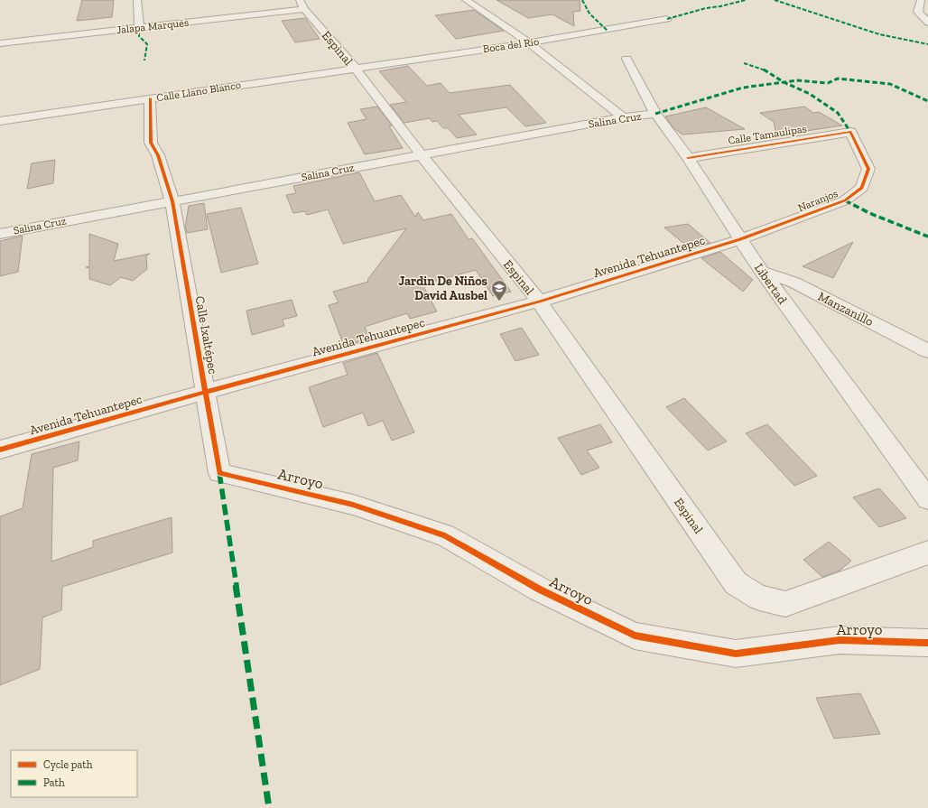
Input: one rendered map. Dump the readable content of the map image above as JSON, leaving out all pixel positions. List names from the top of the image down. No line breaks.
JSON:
{"streets":{"street":["Jalapa Marqués","Boca del Río","Espinal","Calle Llano Blanco","Salina Cruz","Calle Tamaulipas","Naranjos","Avenida Tehuantepec","Libertad","Manzanillo","Calle Ixaltépec","Arroyo"]},"crossings":[["Jalapa Marqués","Espinal"],["Boca del Río","Espinal"],["Boca del Río","Calle Llano Blanco"],["Espinal","Calle Llano Blanco"],["Espinal","Salina Cruz"],["Espinal","Avenida Tehuantepec"],["Calle Llano Blanco","Calle Ixaltépec"],["Salina Cruz","Libertad"],["Salina Cruz","Calle Ixaltépec"],["Calle Tamaulipas","Naranjos"],["Calle Tamaulipas","Libertad"],["Naranjos","Avenida Tehuantepec"],["Naranjos","Libertad"],["Avenida Tehuantepec","Libertad"],["Avenida Tehuantepec","Calle Ixaltépec"],["Libertad","Manzanillo"],["Calle Ixaltépec","Arroyo"]],"places":{"school or university":["Jardin De Niños David Ausbel"]},"legend":["Cycle path","Path"]}
